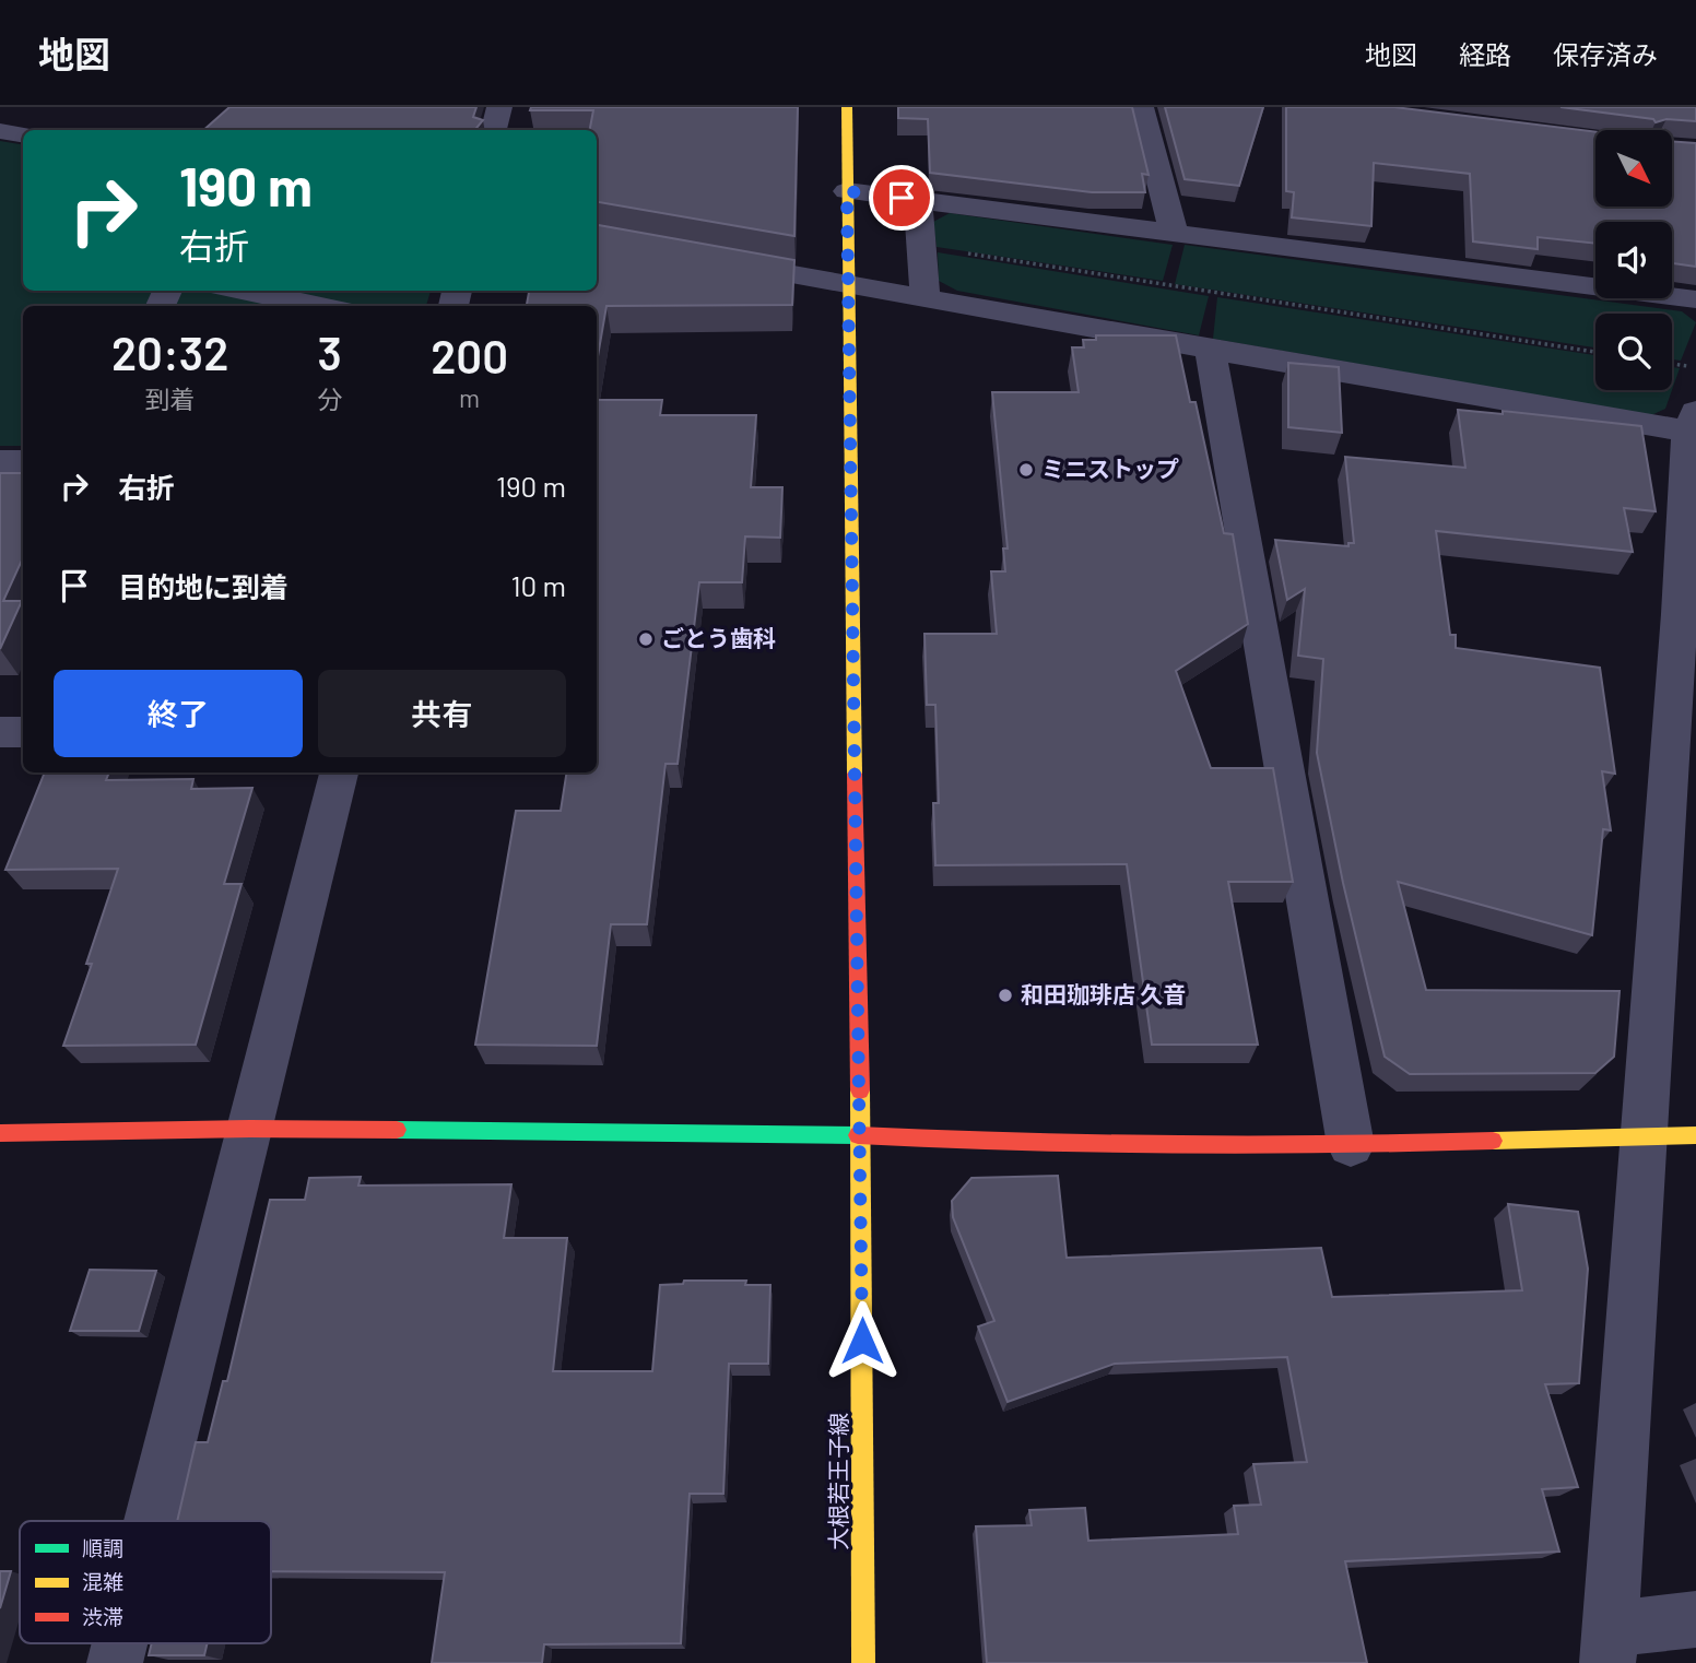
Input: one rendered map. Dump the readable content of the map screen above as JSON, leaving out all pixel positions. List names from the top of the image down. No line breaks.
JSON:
{"streets":{"street":["大根若王子線"]},"places":["ミニストップ","ごとう歯科","和田珈琲店 久音"],"legend":["順調","混雑","渋滞"],"north":"bottom right","page":{"header":"地図","nav":["地図","経路","保存済み"],"turn":["190 m","右折"],"eta":["20:32","到着","3","分","200","m"],"list":[{"name":"右折","value":"190 m"},{"name":"目的地に到着","value":"10 m"}],"buttons":["終了","共有"]}}
